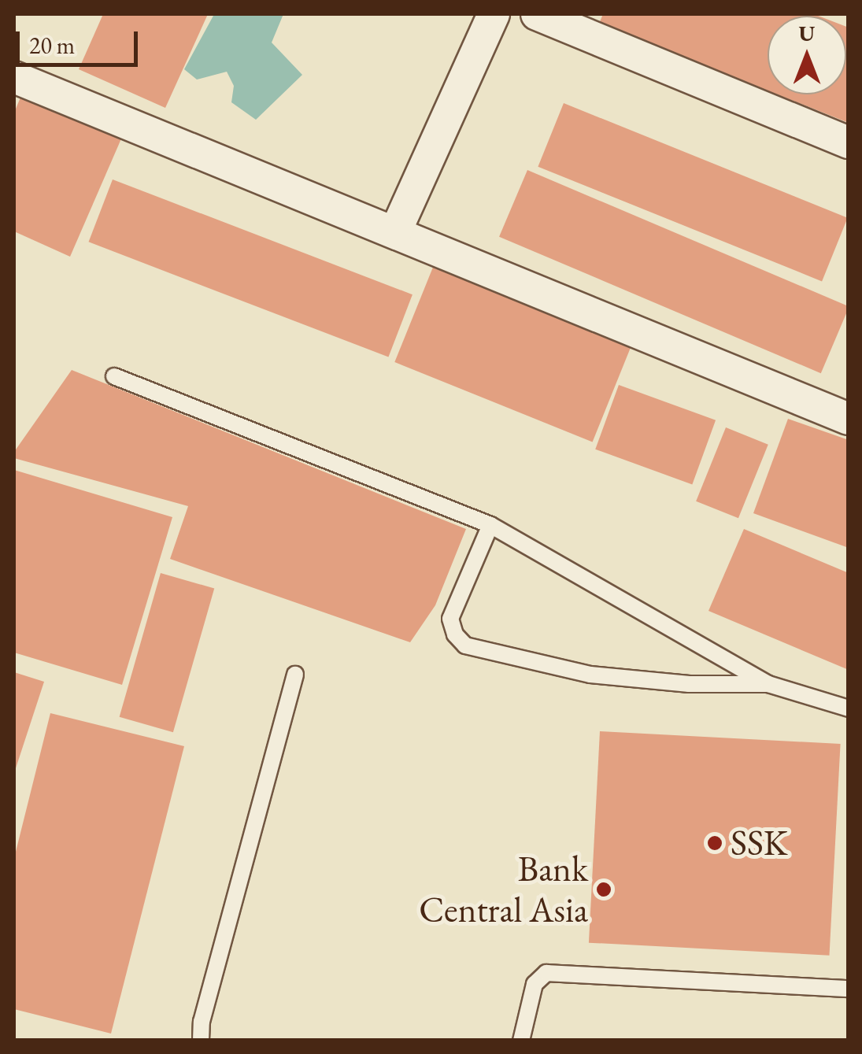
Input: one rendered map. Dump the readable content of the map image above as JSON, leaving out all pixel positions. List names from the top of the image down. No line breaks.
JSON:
{"places":["SSK","Bank Central Asia"],"scale_bar":"20 m","north":"top"}
